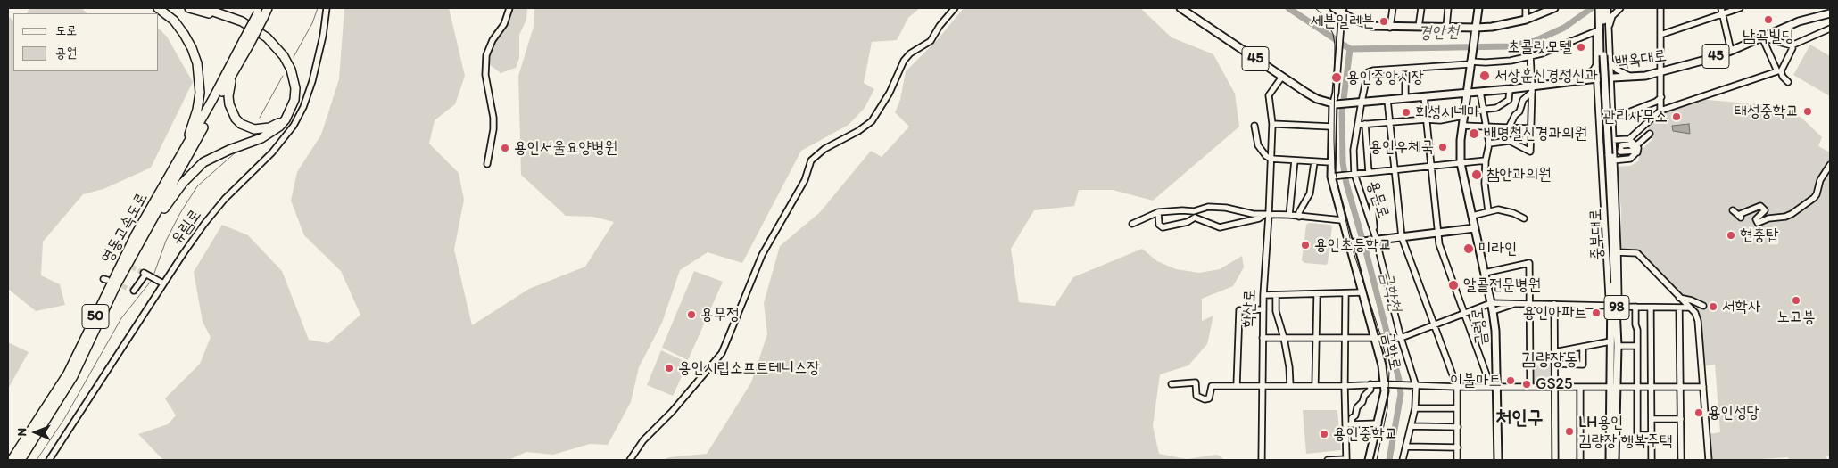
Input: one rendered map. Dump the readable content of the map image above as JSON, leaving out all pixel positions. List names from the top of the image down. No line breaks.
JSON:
{"streets":{"highway":["영동고속도로","50"],"main road":["45","백옥대로","중부대로","98","금령로","금학로"],"street":["용문로","유림로","학산로"]},"crossings":[["백옥대로","용문로"],["백옥대로","학산로"],["백옥대로","금령로"],["백옥대로","금학로"]],"districts":["김량장동","처인구"],"water":["경안천","금학천"],"places":["남곡빌딩","세븐일레븐","초콜릿모텔","서상훈신경정신과","용인중앙시장","태성중학교","회성시네마","관리사무소","배명철신경과의원","용인우체국","용인서울요양병원","참안과의원","현충탑","용인초등학교","미라인","알콜전문병원","노고봉","서학사","용인아파트","용무정","용인시립소프트테니스장","이불마트","GS25","용인성당","LH용인 김량장 행복주택","용인중학교"],"legend":["도로","공원"],"north":"left"}
